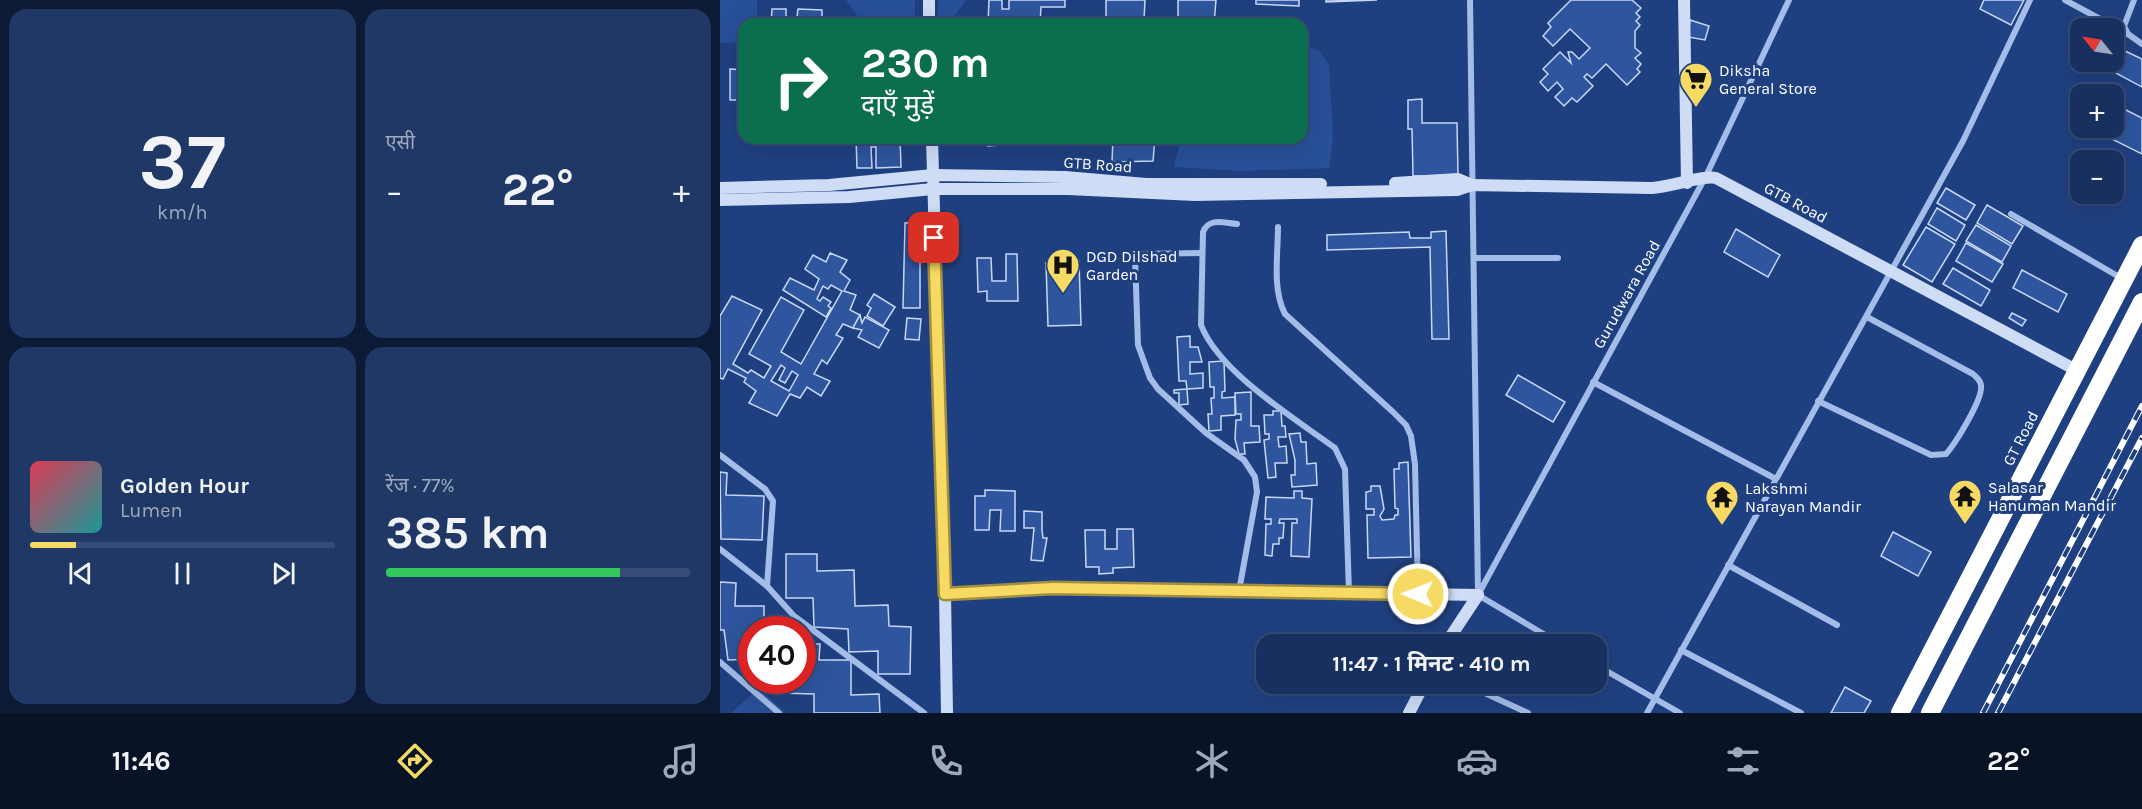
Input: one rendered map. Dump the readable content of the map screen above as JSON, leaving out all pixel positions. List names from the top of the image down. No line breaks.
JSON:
{"streets":{"highway":["GT Road"],"street":["GTB Road","Gurudwara Road"]},"crossings":[["GTB Road","Gurudwara Road"],["GTB Road","GT Road"]],"places":{"supermarket":["Diksha General Store"],"hospital":["DGD Dilshad Garden"],"temple":["Salasar Hanuman Mandir","Lakshmi Narayan Mandir"]},"north":"top left","page":{"tile":[["37","km/h"],"एसी",["रेंज · 77%","385 km"]],"map_buttons":["+","−"],"turn":["230 m","दाएँ मुड़ें"],"heat":["−","22°","+"],"song":["Golden Hour","Lumen"],"limit":"40","trip":"11:47 · 1 मिनट · 410 m","tabs":["11:46","22°"]}}
